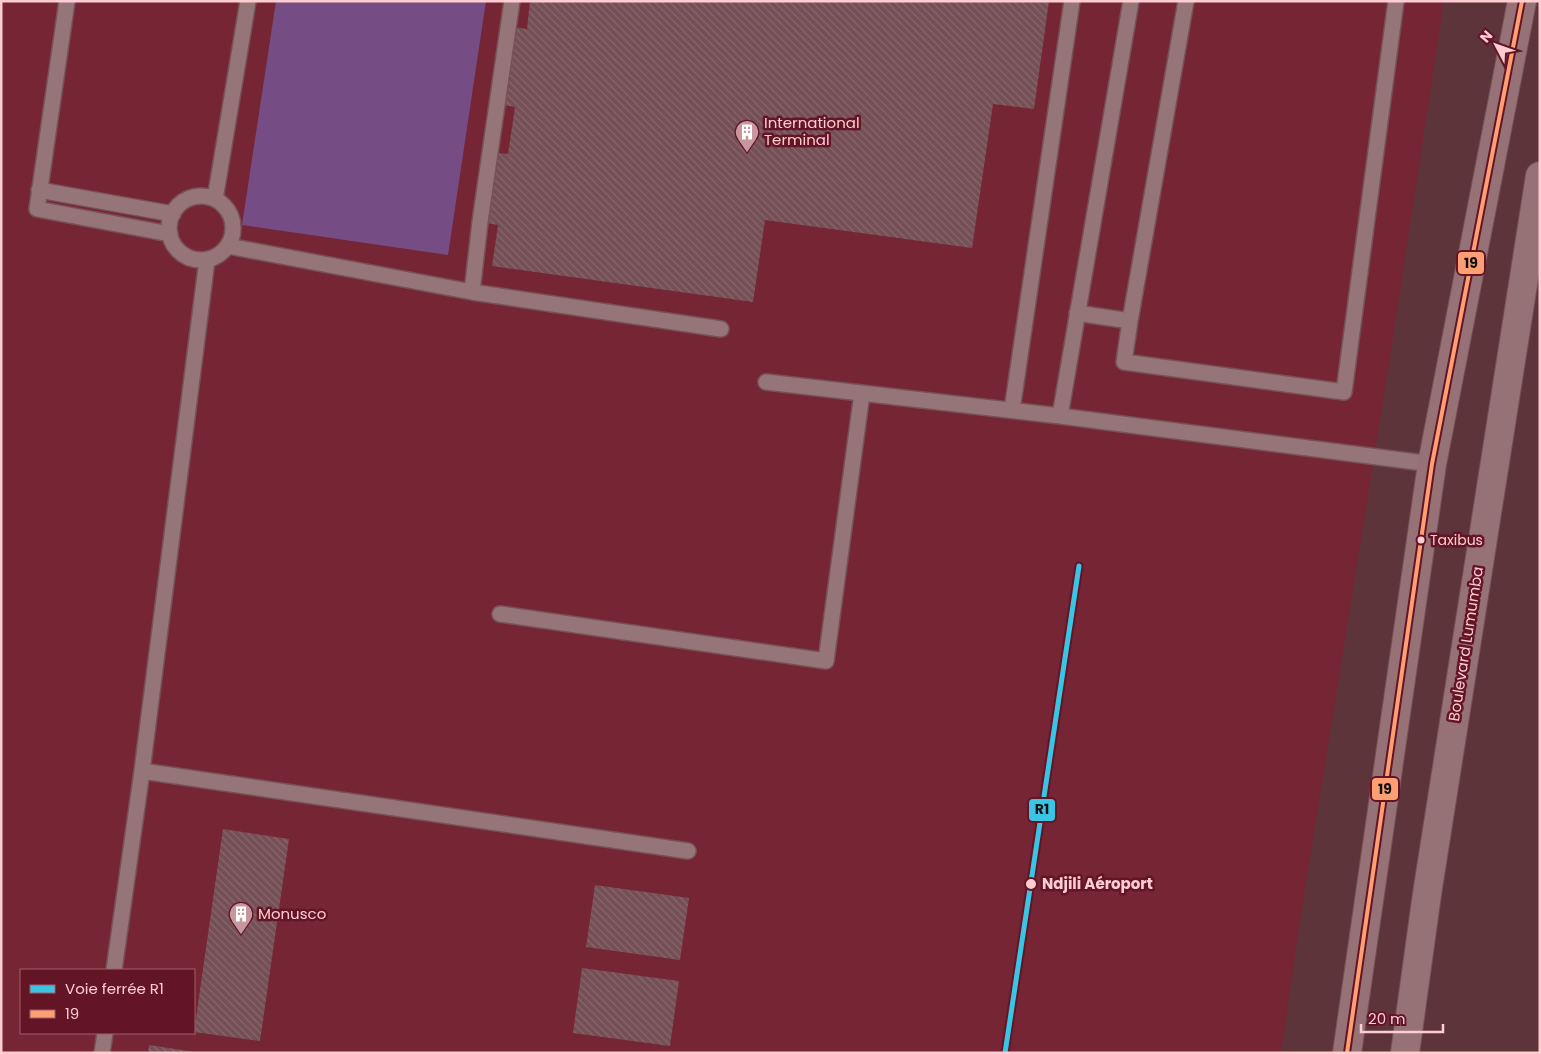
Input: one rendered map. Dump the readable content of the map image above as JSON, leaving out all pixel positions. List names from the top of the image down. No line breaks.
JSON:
{"streets":{"highway":["Boulevard Lumumba"]},"places":{"building":["International Terminal","Monusco"],"other":["Taxibus","Ndjili Aéroport"]},"lines":["transit line 19","rail line R1"],"legend":["Voie ferrée R1","19"],"scale_bar":"20 m","north":"top left"}
